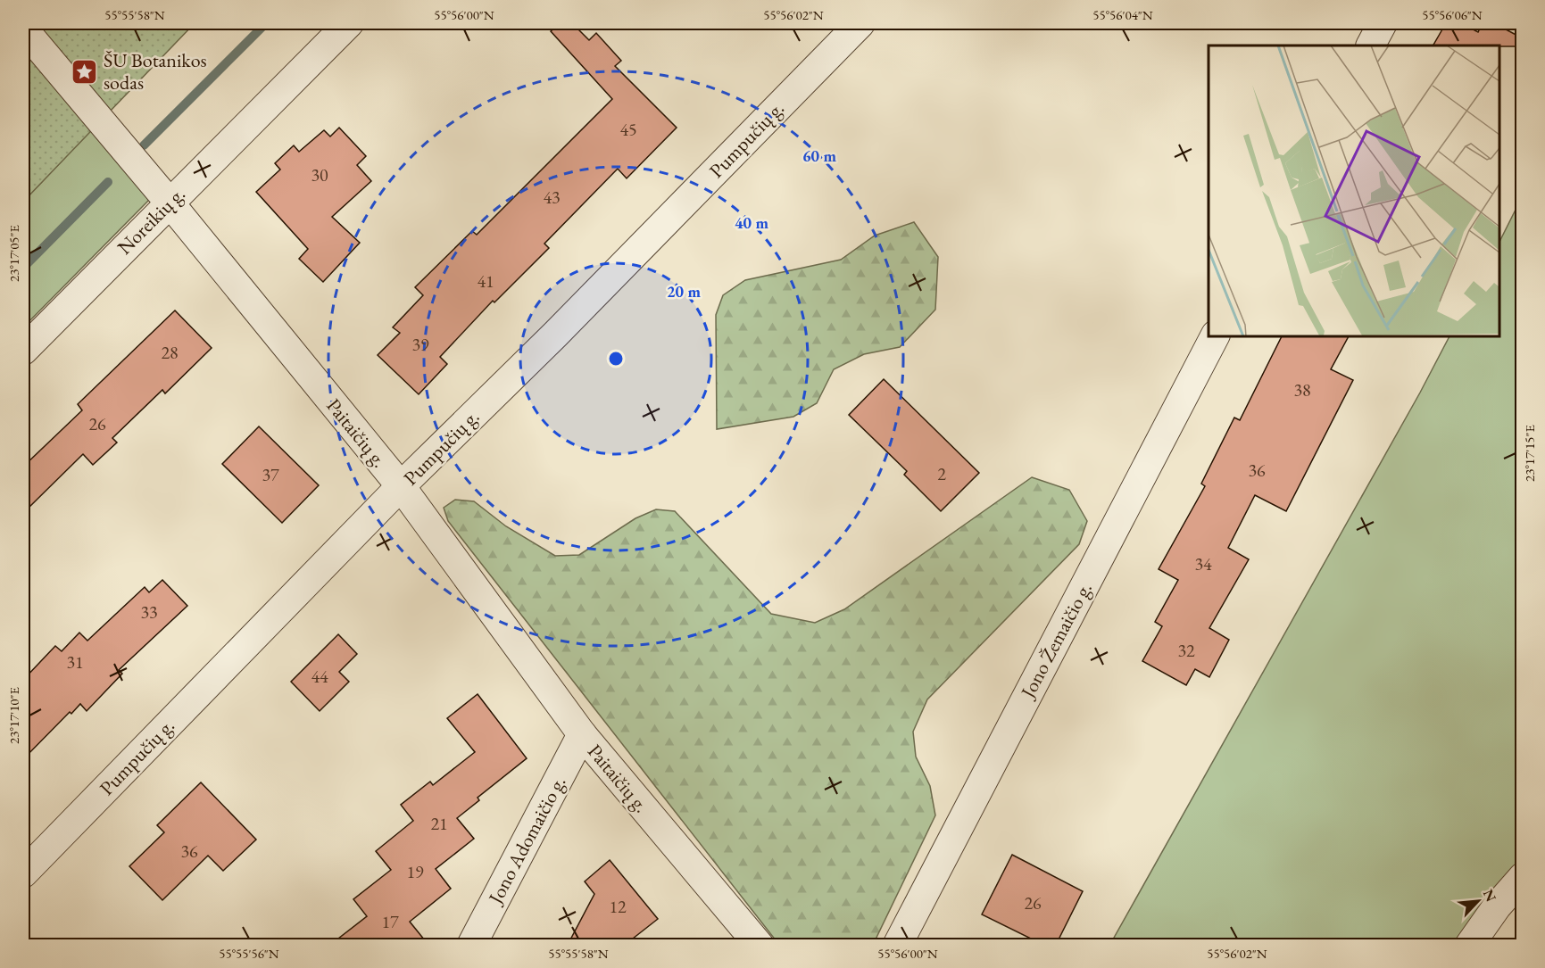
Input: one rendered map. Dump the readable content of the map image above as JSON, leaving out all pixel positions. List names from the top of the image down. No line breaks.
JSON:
{"streets":{"street":["Pumpučių g.","Noreikių g.","Paitaičių g.","Jono Žemaičio g.","Jono Adomaičio g."]},"crossings":[["Pumpučių g.","Paitaičių g."],["Noreikių g.","Paitaičių g."],["Paitaičių g.","Jono Adomaičio g."]],"places":{"place":["ŠU Botanikos sodas"]},"house_numbers":["45","30","43","41","39","28","38","26","36","2","37","34","33","32","31","44","21","36","19","26","12","17"],"north":"top right","coordinates":["55°55'58\"N","55°56'00\"N","55°56'02\"N","55°56'04\"N","55°56'06\"N","23°17'05\"E","23°17'15\"E","23°17'10\"E","55°55'56\"N"],"rings":["60 m","40 m","20 m"]}
